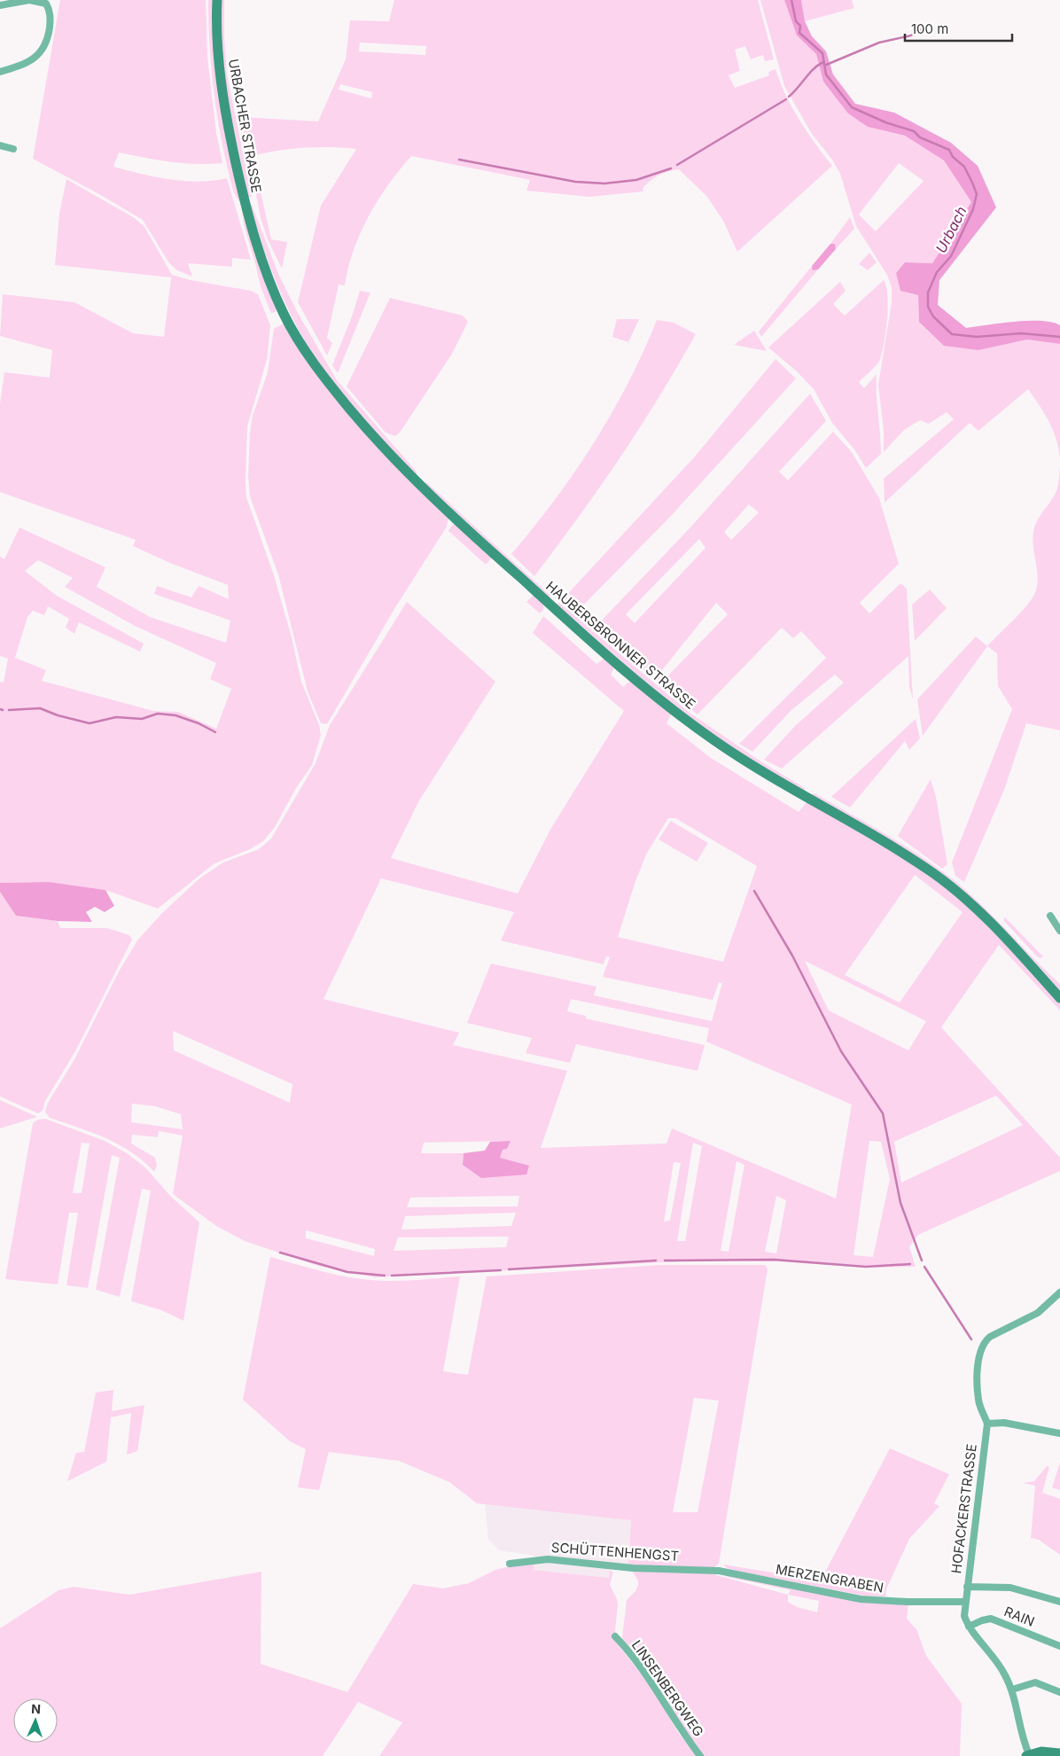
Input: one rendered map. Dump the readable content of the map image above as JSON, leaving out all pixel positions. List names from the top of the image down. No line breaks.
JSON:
{"streets":{"street":["URBACHER STRASSE","HAUBERSBRONNER STRASSE","HOFACKERSTRASSE","SCHÜTTENHENGST","MERZENGRABEN","RAIN","LINSENBERGWEG"]},"crossings":[["URBACHER STRASSE","HAUBERSBRONNER STRASSE"],["HOFACKERSTRASSE","MERZENGRABEN"],["HOFACKERSTRASSE","RAIN"],["SCHÜTTENHENGST","MERZENGRABEN"]],"water":["Urbach"],"scale_bar":"100 m","north":"top"}
